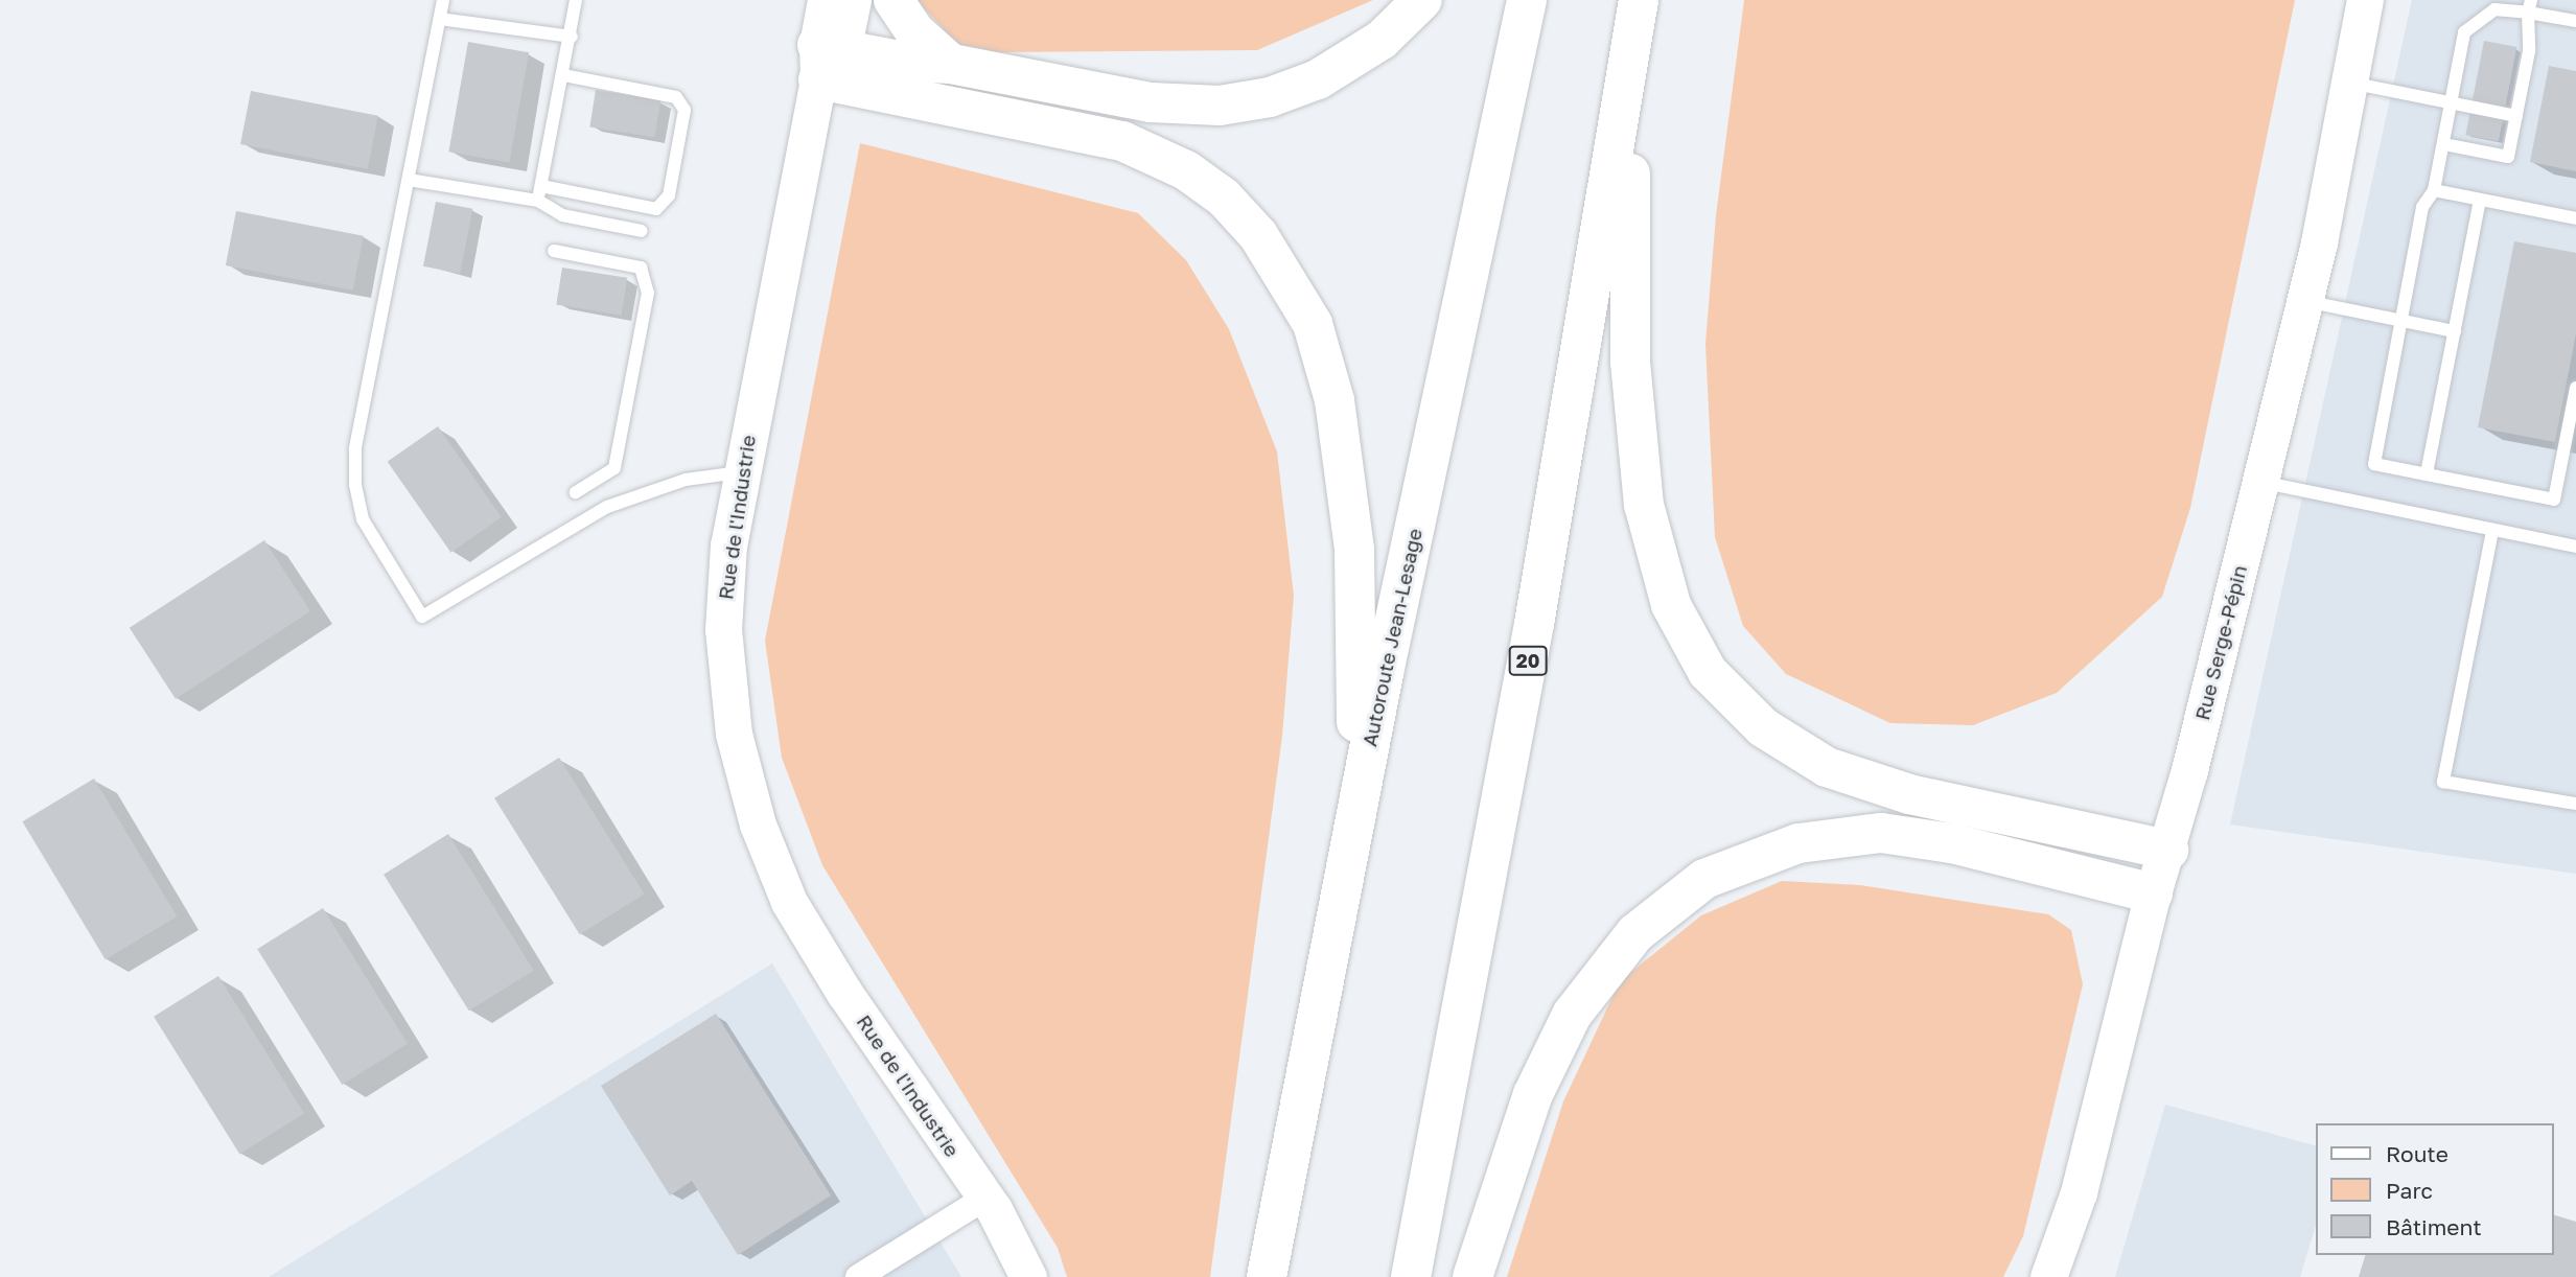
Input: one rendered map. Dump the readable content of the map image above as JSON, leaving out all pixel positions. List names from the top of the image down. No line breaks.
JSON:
{"streets":{"highway":["Autoroute Jean-Lesage","20"],"street":["Rue de l'Industrie","Rue Serge-Pépin"]},"legend":["Route","Parc","Bâtiment"]}
